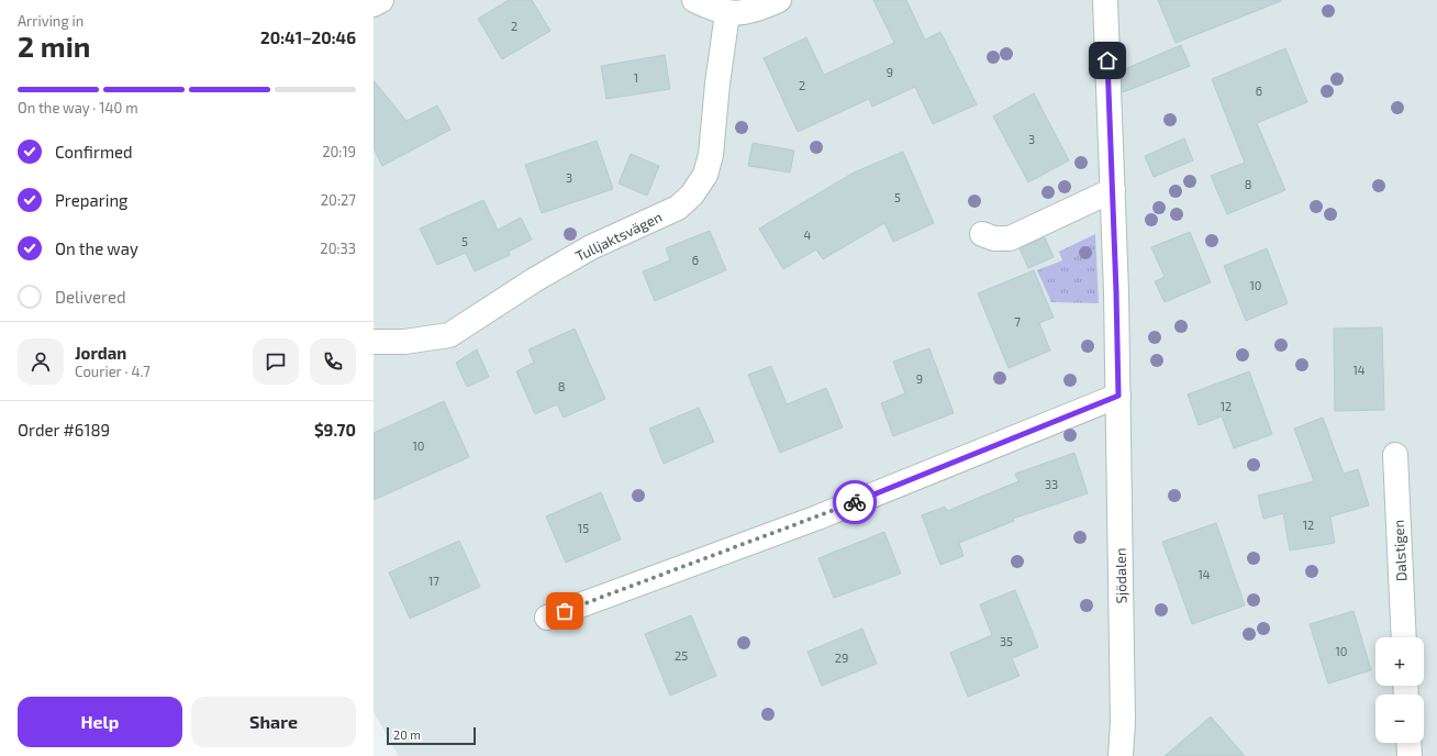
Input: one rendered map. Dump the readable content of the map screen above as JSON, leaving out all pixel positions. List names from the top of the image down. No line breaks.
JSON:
{"streets":{"street":["Tulljaktsvägen","Dalstigen","Sjödalen"]},"house_numbers":["2","9","1","2","6","3","3","8","5","4","5","6","10","7","14","9","8","12","10","33","12","15","14","17","35","10","25","29"],"scale_bar":"20 m","page":{"heading":["2 min","Arriving in","20:41–20:46"],"panel":["Jordan","Courier · 4.7","Order #6189","$9.70"],"bar":"On the way · 140 m","list":[["Confirmed","20:19"],["Preparing","20:27"],["On the way","20:33"],"Delivered"],"map_buttons":["+","−"],"buttons":["Help","Share"],"scale":"20 m"}}
